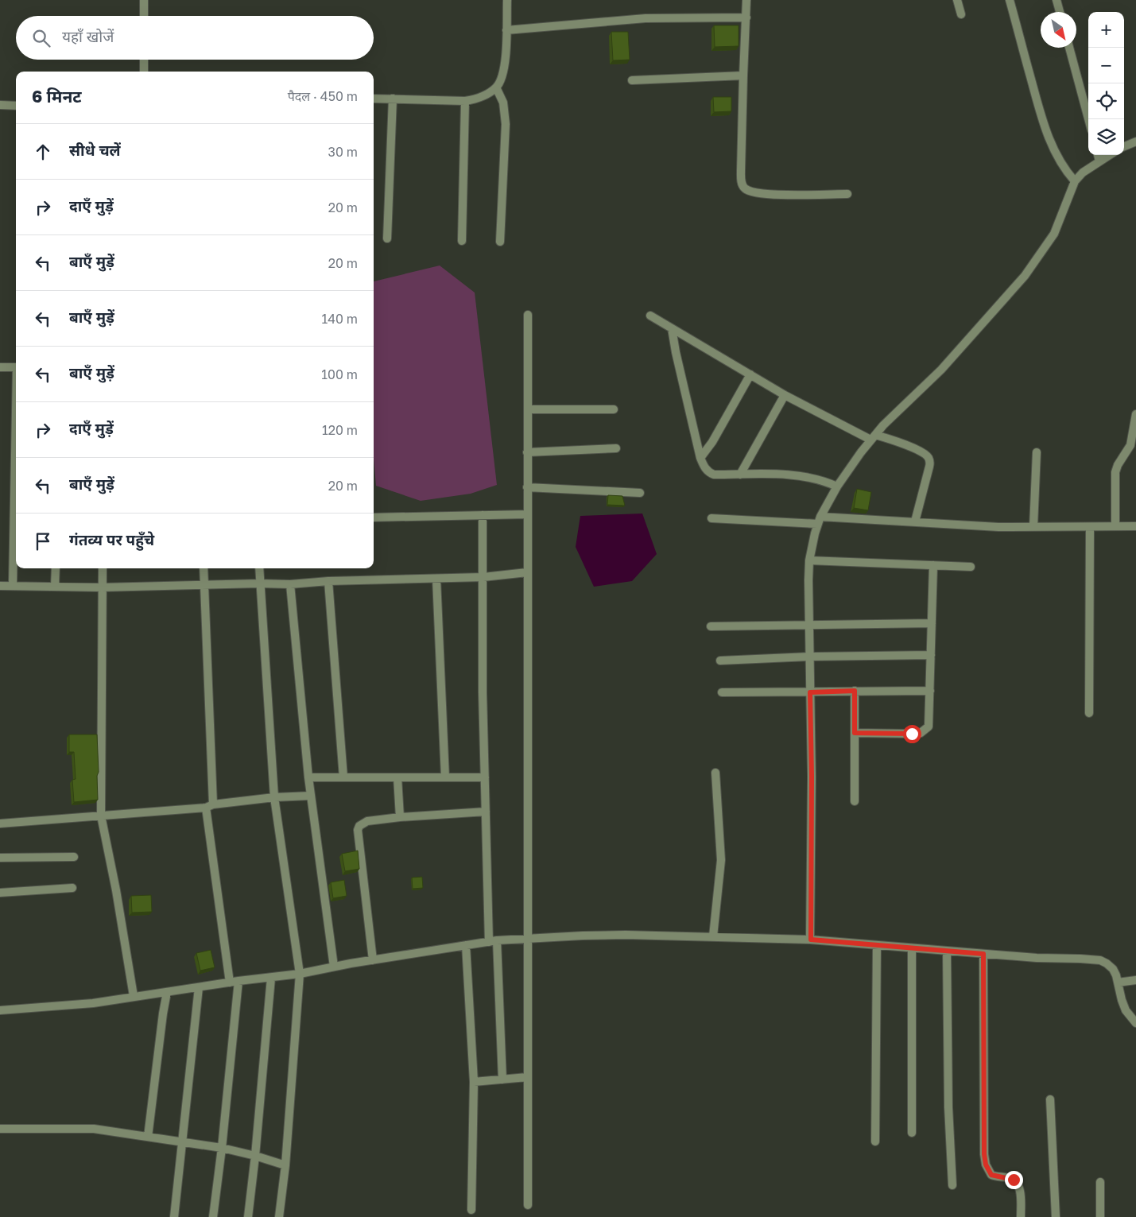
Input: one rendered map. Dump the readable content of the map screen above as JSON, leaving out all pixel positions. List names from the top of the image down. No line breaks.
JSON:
{"north":"bottom right","page":{"map_buttons":["+","−"],"search":"यहाँ खोजें","heading":["6 मिनट","पैदल · 450 m"],"list":[["सीधे चलें","30 m"],["दाएँ मुड़ें","20 m"],["बाएँ मुड़ें","20 m"],["बाएँ मुड़ें","140 m"],["बाएँ मुड़ें","100 m"],["दाएँ मुड़ें","120 m"],["बाएँ मुड़ें","20 m"],"गंतव्य पर पहुँचे"]}}
